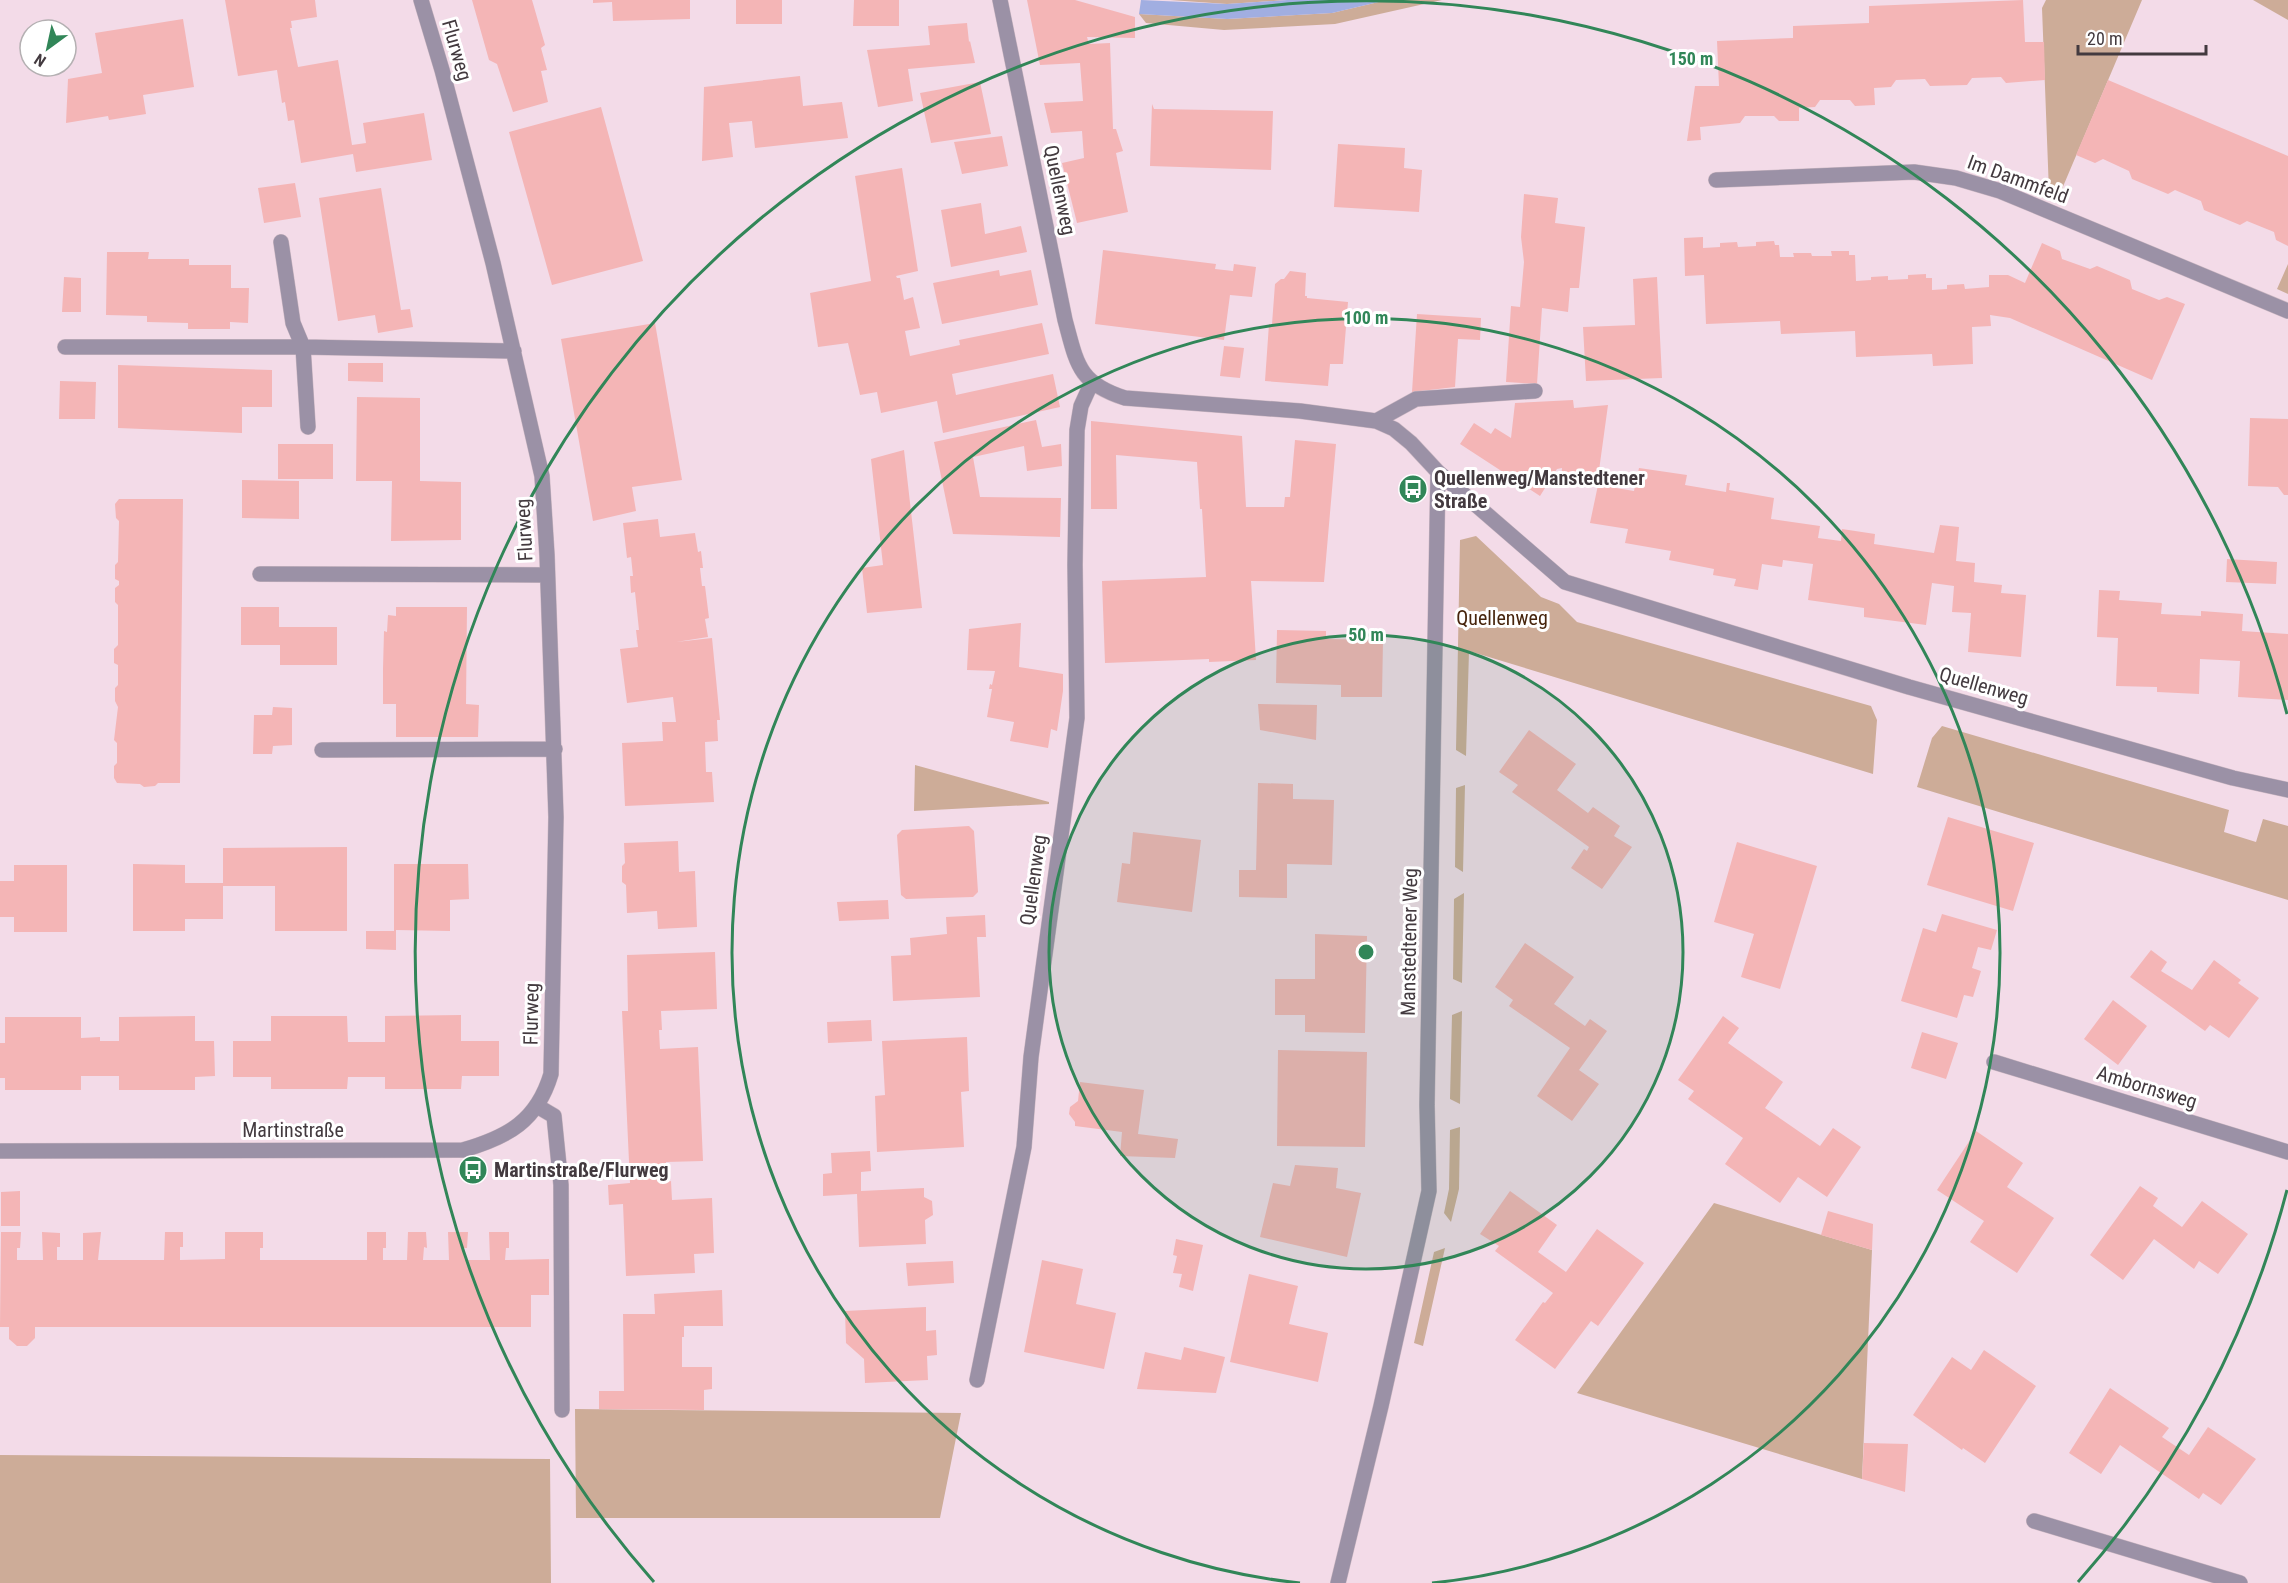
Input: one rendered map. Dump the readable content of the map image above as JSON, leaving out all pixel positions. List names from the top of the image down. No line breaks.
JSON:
{"streets":{"street":["Flurweg","Im Dammfeld","Quellenweg","Manstedtener Weg","Ambornsweg","Martinstraße"]},"crossings":[["Flurweg","Martinstraße"],["Quellenweg","Manstedtener Weg"]],"parks":["Quellenweg"],"places":{"bus stop":["Quellenweg/Manstedtener Straße","Martinstraße/Flurweg"]},"scale_bar":"20 m","north":"bottom left","rings":["150 m","100 m","50 m"]}
